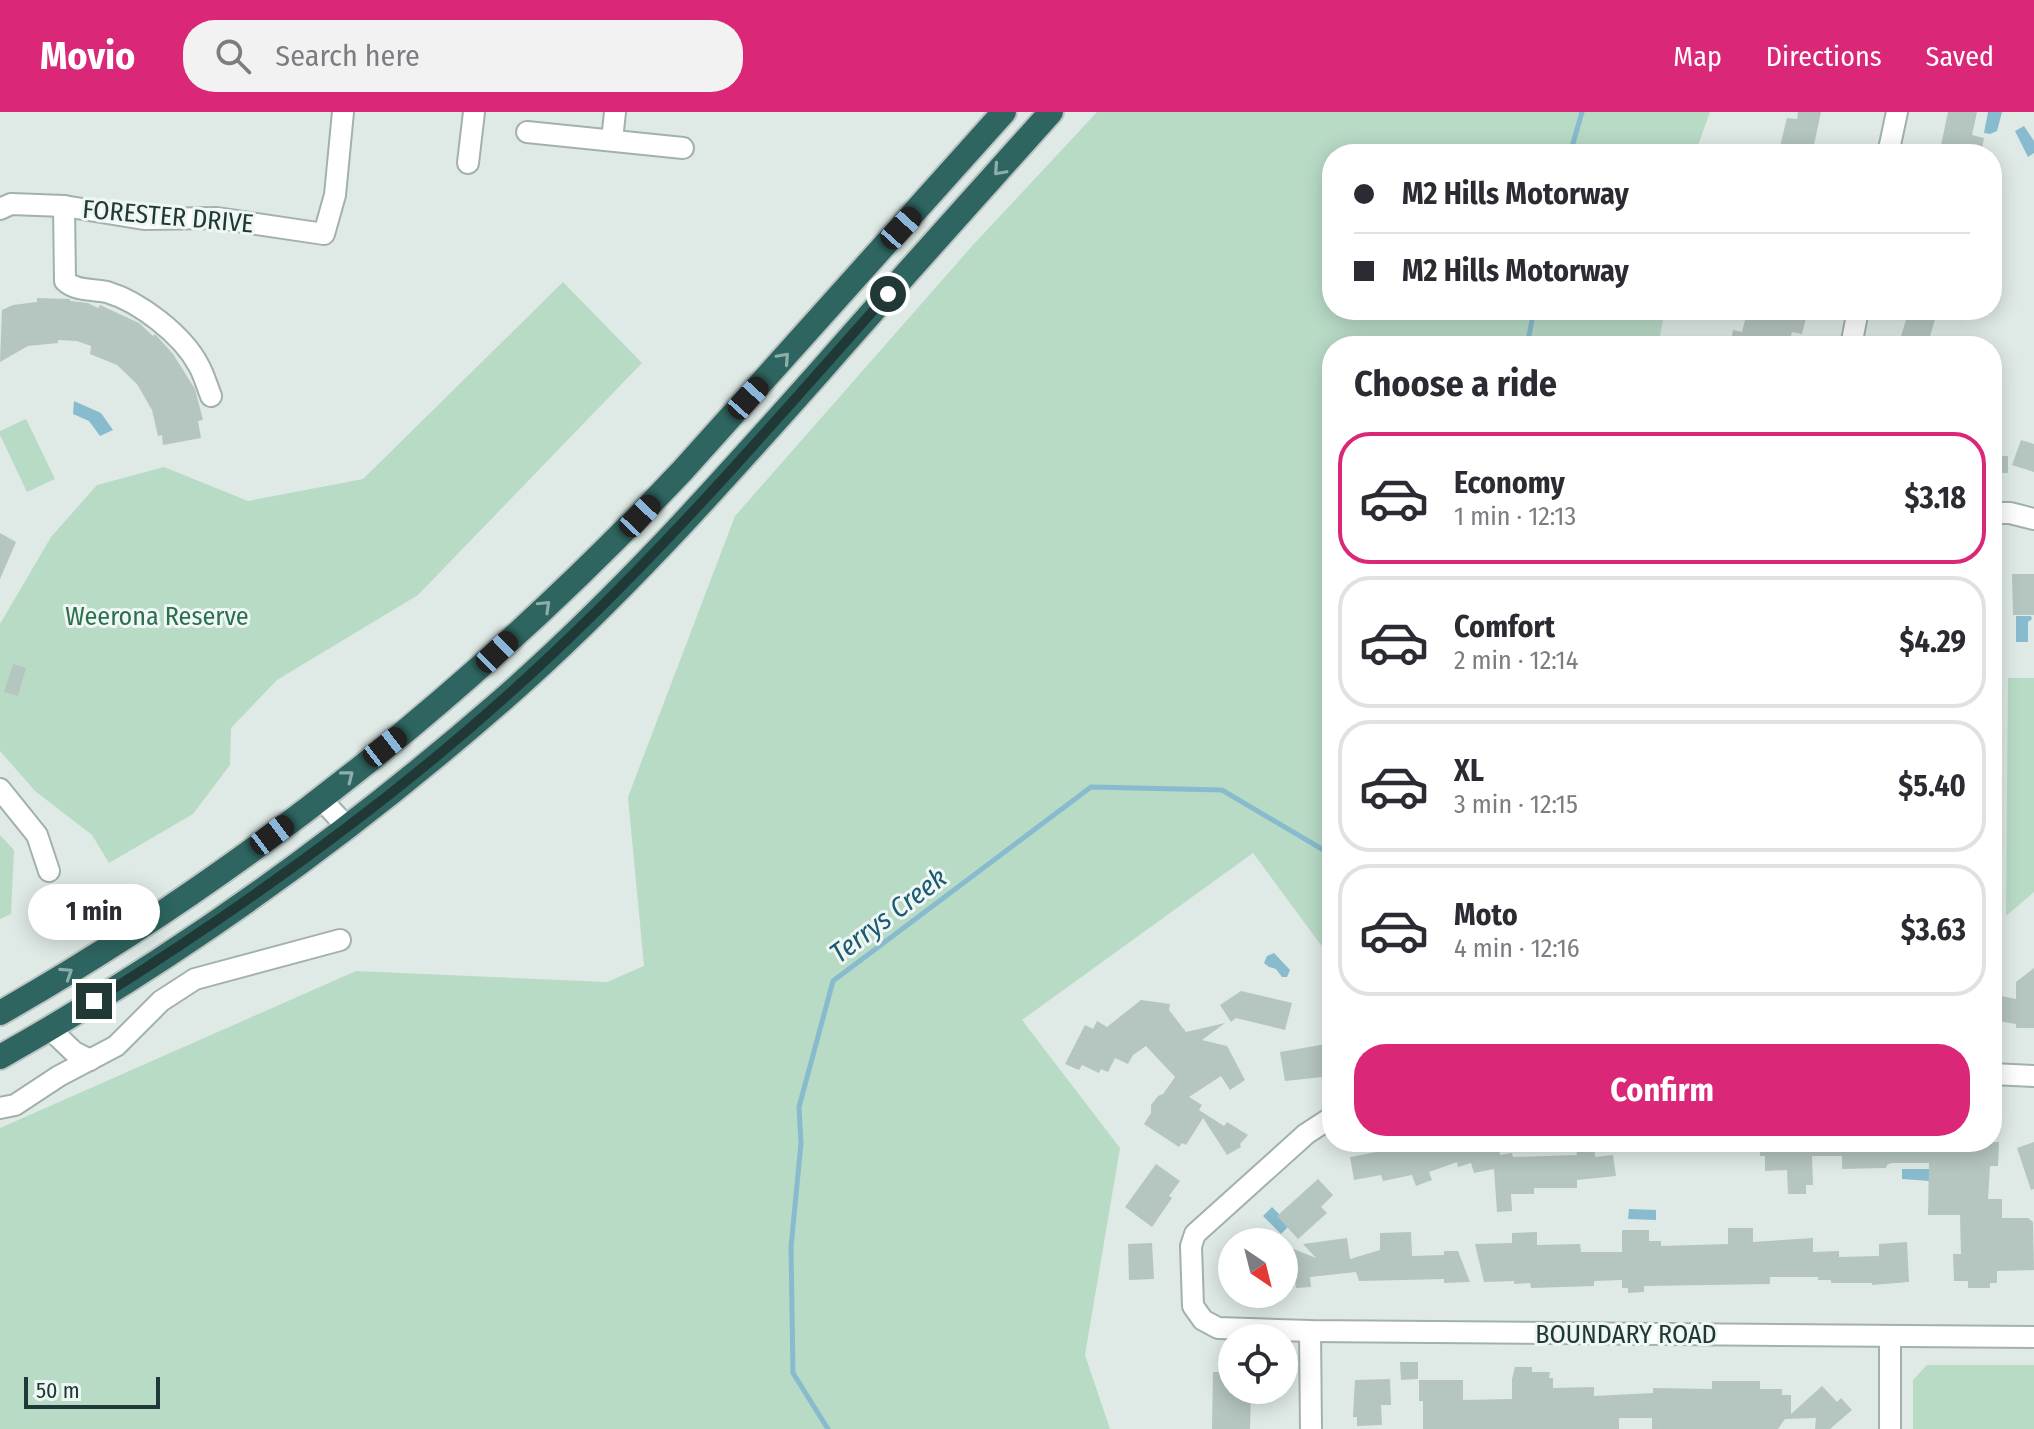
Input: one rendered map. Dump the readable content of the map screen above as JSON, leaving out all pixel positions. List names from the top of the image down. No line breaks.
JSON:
{"streets":{"street":["FORESTER DRIVE","BOUNDARY ROAD"]},"water":["Terrys Creek"],"parks":["Weerona Reserve"],"scale_bar":"50 m","north":"bottom right","page":{"header":"Movio","search":"Search here","nav":["Map","Directions","Saved"],"banner":["M2 Hills Motorway","M2 Hills Motorway"],"heading":"Choose a ride","list":[{"name":"Economy","note":"1 min · 12:13","value":"$3.18"},{"name":"Comfort","note":"2 min · 12:14","value":"$4.29"},{"name":"XL","note":"3 min · 12:15","value":"$5.40"},{"name":"Moto","note":"4 min · 12:16","value":"$3.63"}],"bubble":"1 min","buttons":"Confirm","scale":"50 m"}}
